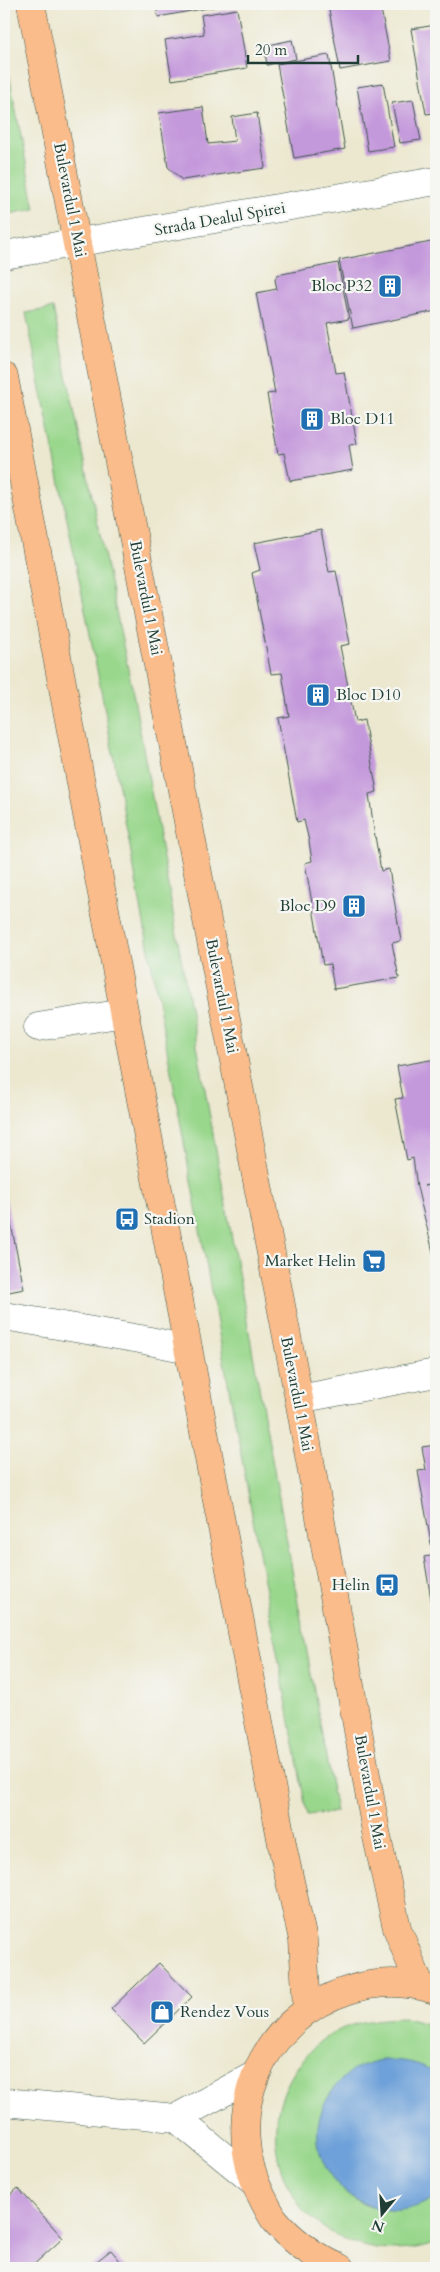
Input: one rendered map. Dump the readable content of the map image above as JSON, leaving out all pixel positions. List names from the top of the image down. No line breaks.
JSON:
{"streets":{"main road":["Bulevardul 1 Mai"],"street":["Strada Dealul Spirei"]},"crossings":[["Bulevardul 1 Mai","Strada Dealul Spirei"]],"places":{"building":["Bloc P32","Bloc D11","Bloc D10","Bloc D9"],"bus stop":["Stadion","Helin"],"supermarket":["Market Helin"],"shop":["Rendez Vous"]},"scale_bar":"20 m","north":"bottom"}
